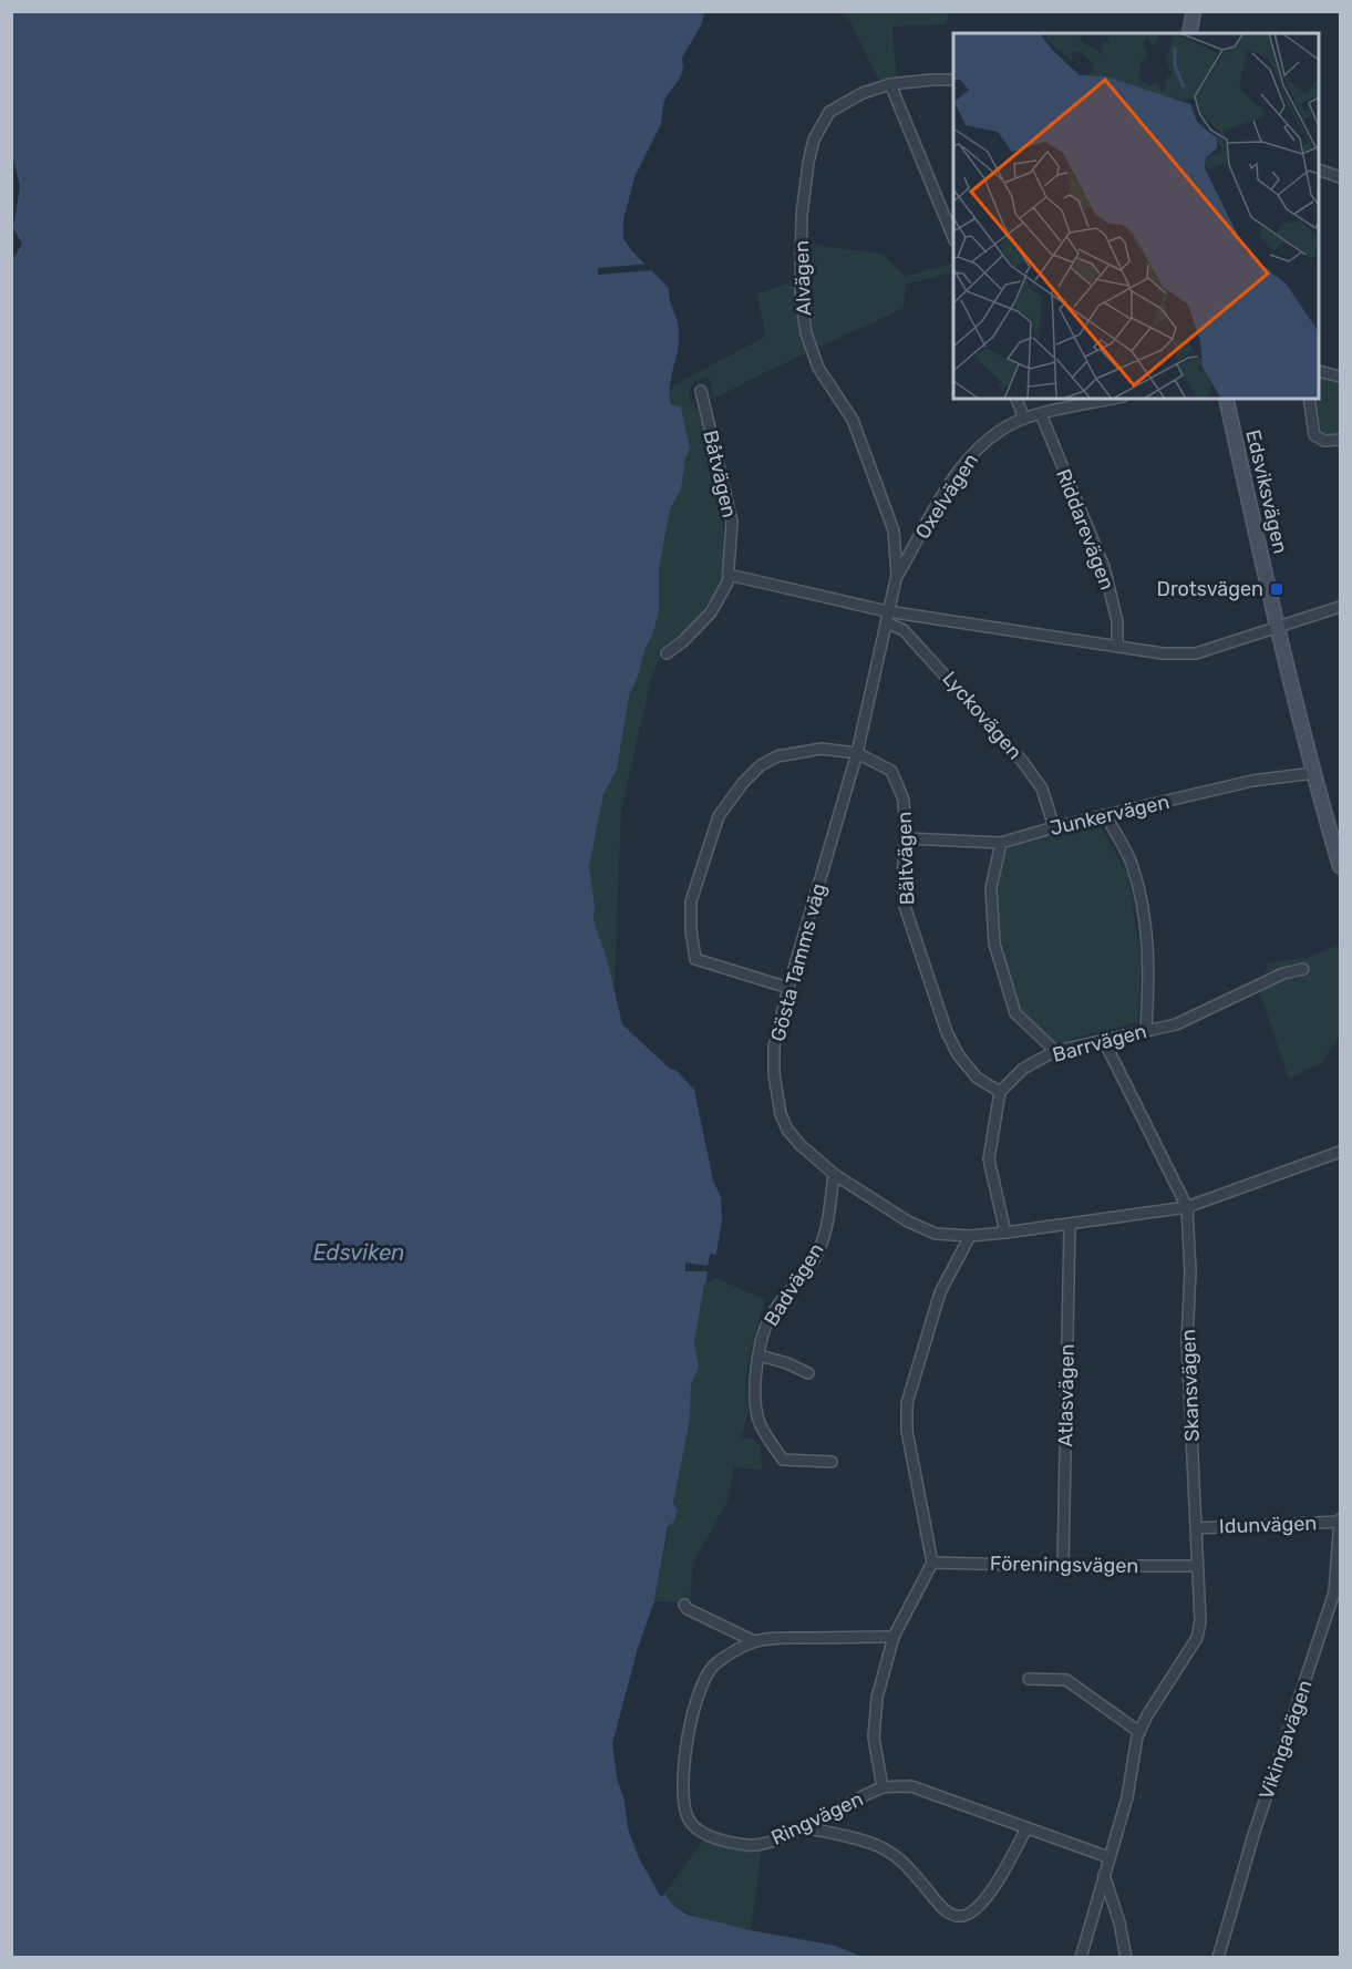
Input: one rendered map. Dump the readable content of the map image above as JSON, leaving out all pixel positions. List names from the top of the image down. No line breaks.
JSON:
{"streets":{"street":["Alvägen","Båtvägen","Edsviksvägen","Oxelvägen","Riddarevägen","Lyckovägen","Junkervägen","Bältvägen","Gösta Tamms väg","Barrvägen","Badvägen","Skansvägen","Atlasvägen","Idunvägen","Föreningsvägen","Vikingavägen","Ringvägen"]},"crossings":[["Alvägen","Oxelvägen"],["Alvägen","Lyckovägen"],["Alvägen","Gösta Tamms väg"],["Edsviksvägen","Junkervägen"],["Oxelvägen","Riddarevägen"],["Lyckovägen","Junkervägen"],["Lyckovägen","Gösta Tamms väg"],["Lyckovägen","Barrvägen"],["Lyckovägen","Skansvägen"],["Junkervägen","Bältvägen"],["Junkervägen","Barrvägen"],["Junkervägen","Skansvägen"],["Bältvägen","Gösta Tamms väg"],["Bältvägen","Barrvägen"],["Gösta Tamms väg","Badvägen"],["Gösta Tamms väg","Skansvägen"],["Gösta Tamms väg","Atlasvägen"],["Barrvägen","Skansvägen"],["Skansvägen","Idunvägen"],["Skansvägen","Föreningsvägen"],["Skansvägen","Ringvägen"],["Atlasvägen","Föreningsvägen"],["Idunvägen","Vikingavägen"]],"water":["Edsviken"],"places":{"transit":["Drotsvägen"]}}
